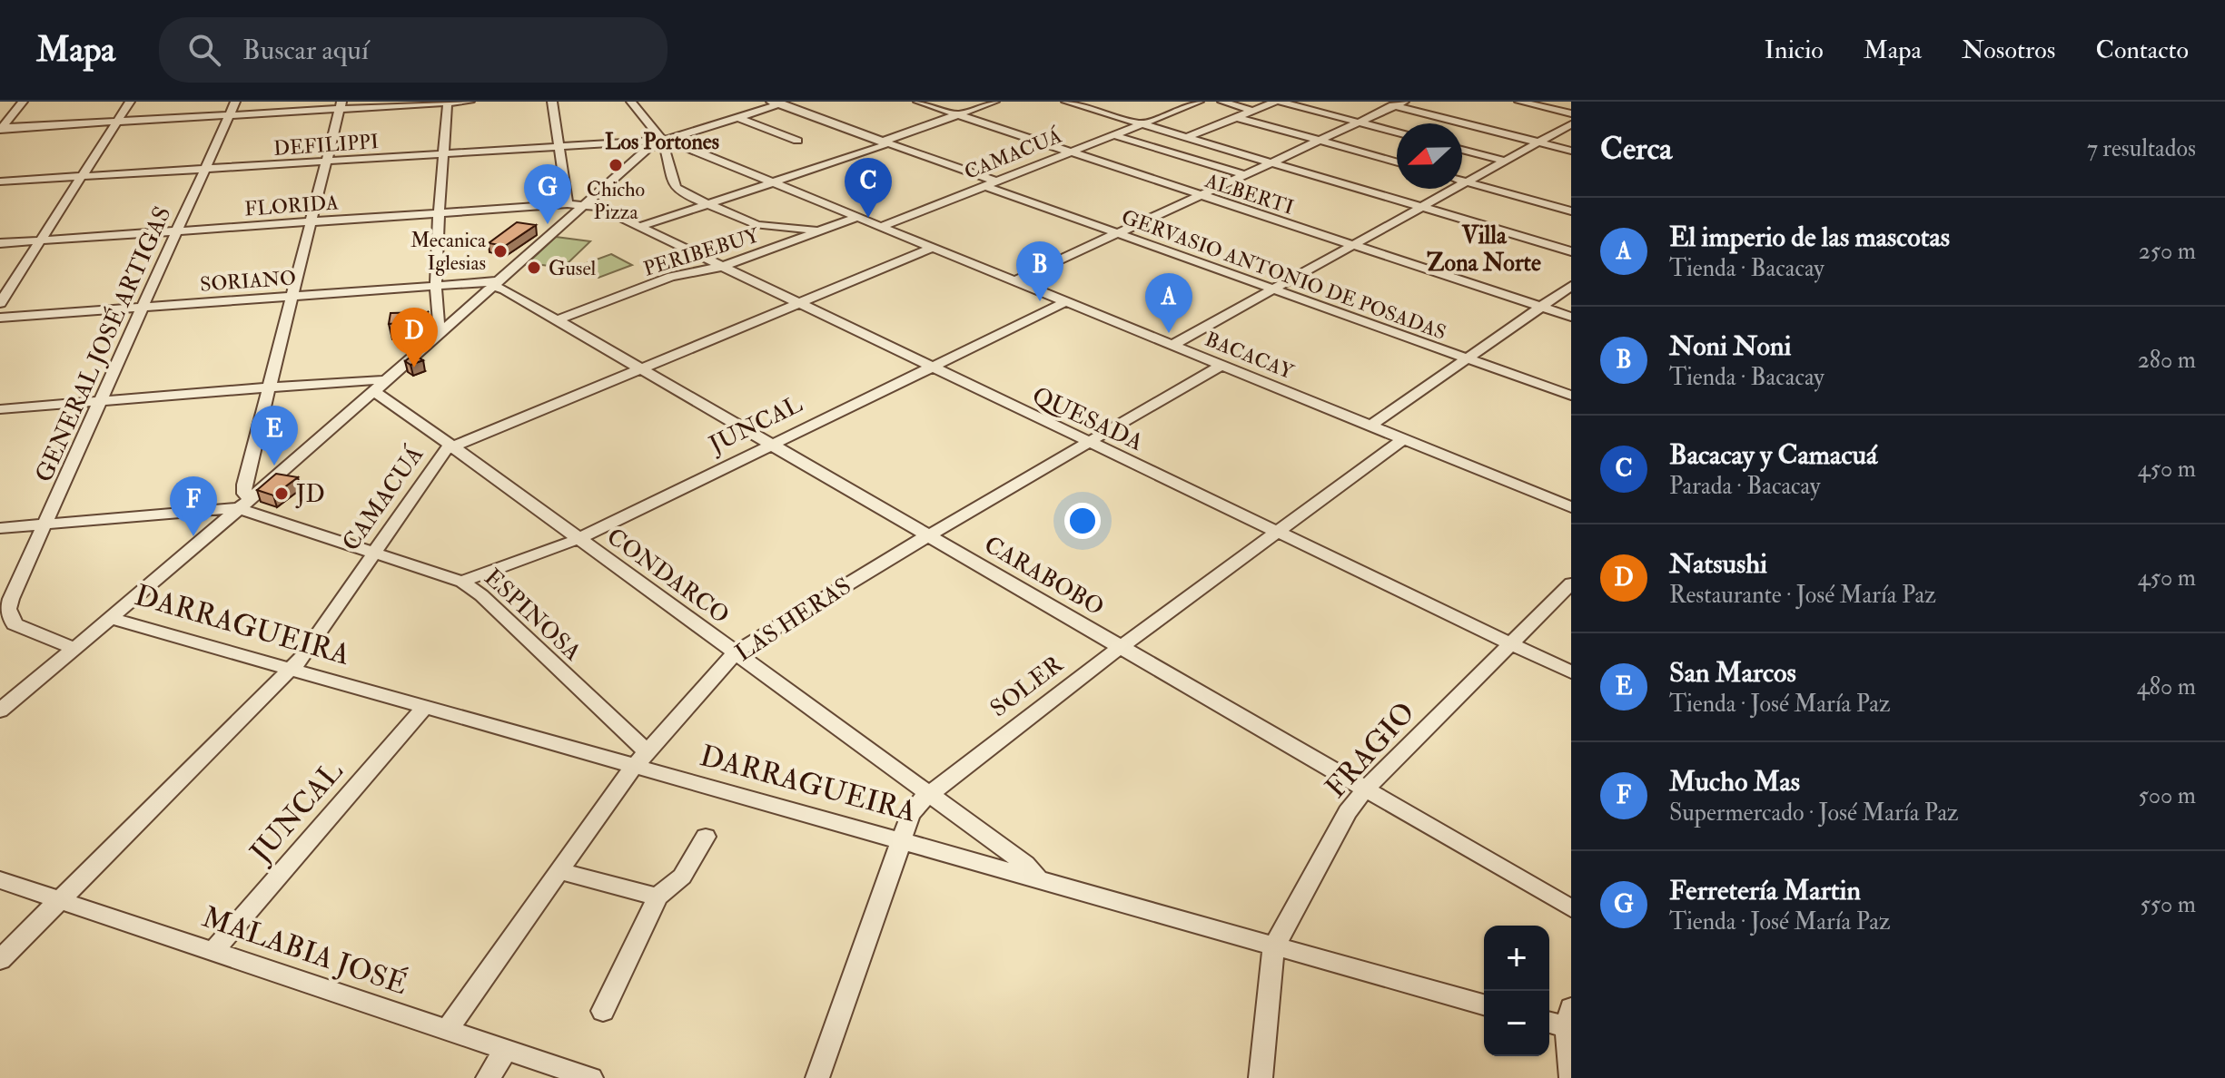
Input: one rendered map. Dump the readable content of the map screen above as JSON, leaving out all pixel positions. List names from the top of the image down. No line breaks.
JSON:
{"streets":{"street":["DEFILIPPI","CAMACUÁ","ALBERTI","FLORIDA","PERIBEBUY","GERVASIO ANTONIO DE POSADAS","SORIANO","GENERAL JOSÉ ARTIGAS","BACACAY","QUESADA","JUNCAL","CONDARCO","CARABOBO","ESPINOSA","LAS HERAS","DARRAGUEIRA","SOLER","FRAGIO","MALABIA JOSÉ"]},"crossings":[["DEFILIPPI","GENERAL JOSÉ ARTIGAS"],["DEFILIPPI","BACACAY"],["CAMACUÁ","ALBERTI"],["CAMACUÁ","GERVASIO ANTONIO DE POSADAS"],["CAMACUÁ","BACACAY"],["CAMACUÁ","QUESADA"],["CAMACUÁ","CONDARCO"],["CAMACUÁ","CARABOBO"],["CAMACUÁ","ESPINOSA"],["CAMACUÁ","DARRAGUEIRA"],["CAMACUÁ","MALABIA JOSÉ"],["FLORIDA","GENERAL JOSÉ ARTIGAS"],["FLORIDA","QUESADA"],["PERIBEBUY","BACACAY"],["PERIBEBUY","QUESADA"],["PERIBEBUY","CARABOBO"],["SORIANO","GENERAL JOSÉ ARTIGAS"],["SORIANO","CARABOBO"],["BACACAY","JUNCAL"],["BACACAY","LAS HERAS"],["BACACAY","SOLER"],["QUESADA","JUNCAL"],["QUESADA","LAS HERAS"],["QUESADA","SOLER"],["QUESADA","FRAGIO"],["JUNCAL","CONDARCO"],["JUNCAL","CARABOBO"],["JUNCAL","ESPINOSA"],["JUNCAL","DARRAGUEIRA"],["JUNCAL","MALABIA JOSÉ"],["CONDARCO","LAS HERAS"],["CONDARCO","DARRAGUEIRA"],["CONDARCO","SOLER"],["CARABOBO","LAS HERAS"],["CARABOBO","SOLER"],["CARABOBO","FRAGIO"],["ESPINOSA","LAS HERAS"],["ESPINOSA","DARRAGUEIRA"],["LAS HERAS","DARRAGUEIRA"],["LAS HERAS","MALABIA JOSÉ"],["DARRAGUEIRA","SOLER"],["DARRAGUEIRA","FRAGIO"]],"districts":["Los Portones","Villa Zona Norte"],"places":["Chicho Pizza","Mecanica Iglesias","Gusel","JD"],"north":"left","page":{"header":"Mapa","search":"Buscar aquí","nav":["Inicio","Mapa","Nosotros","Contacto"],"heading":["Cerca","7 resultados"],"pins":["C","G","B","A","D","E","F"],"list":[{"mark":"A","name":"El imperio de las mascotas","note":"Tienda · Bacacay","value":"250 m"},{"mark":"B","name":"Noni Noni","note":"Tienda · Bacacay","value":"280 m"},{"mark":"C","name":"Bacacay y Camacuá","note":"Parada · Bacacay","value":"450 m"},{"mark":"D","name":"Natsushi","note":"Restaurante · José María Paz","value":"450 m"},{"mark":"E","name":"San Marcos","note":"Tienda · José María Paz","value":"480 m"},{"mark":"F","name":"Mucho Mas","note":"Supermercado · José María Paz","value":"500 m"},{"mark":"G","name":"Ferretería Martin","note":"Tienda · José María Paz","value":"550 m"}],"map_buttons":["+","−"]}}
